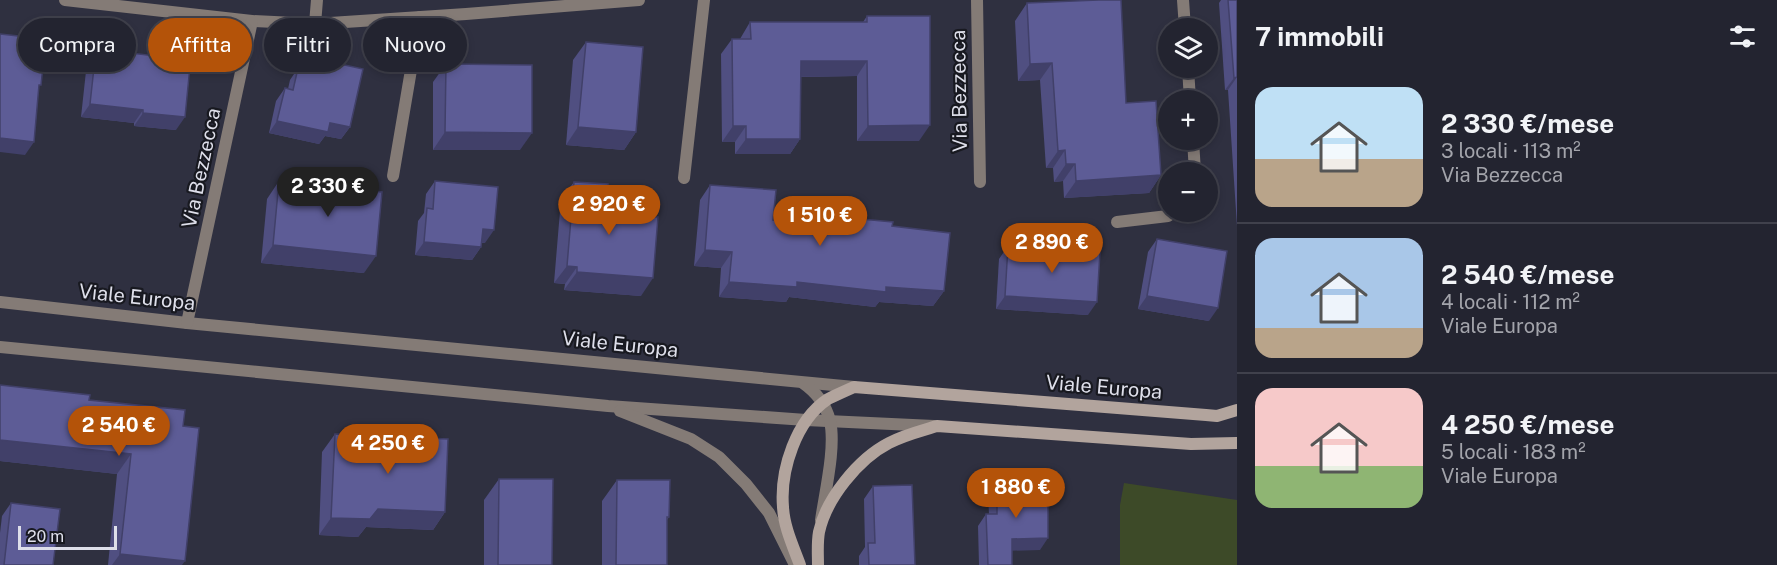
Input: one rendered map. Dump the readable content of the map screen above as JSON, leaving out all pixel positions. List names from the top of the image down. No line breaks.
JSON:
{"streets":{"street":["Via Bezzecca","Viale Europa"]},"crossings":[["Via Bezzecca","Viale Europa"]],"scale_bar":"20 m","page":{"heading":"7 immobili","map_buttons":["+","−"],"chip":["Compra","Affitta","Filtri","Nuovo"],"list":[{"name":"2 330 €/mese","note":"3 locali · 113 m² · Via Bezzecca"},{"name":"2 540 €/mese","note":"4 locali · 112 m² · Viale Europa"},{"name":"4 250 €/mese","note":"5 locali · 183 m² · Viale Europa"}],"price":["2 330 €","2 920 €","1 510 €","2 890 €","2 540 €","4 250 €","1 880 €"],"scale":"20 m"}}
